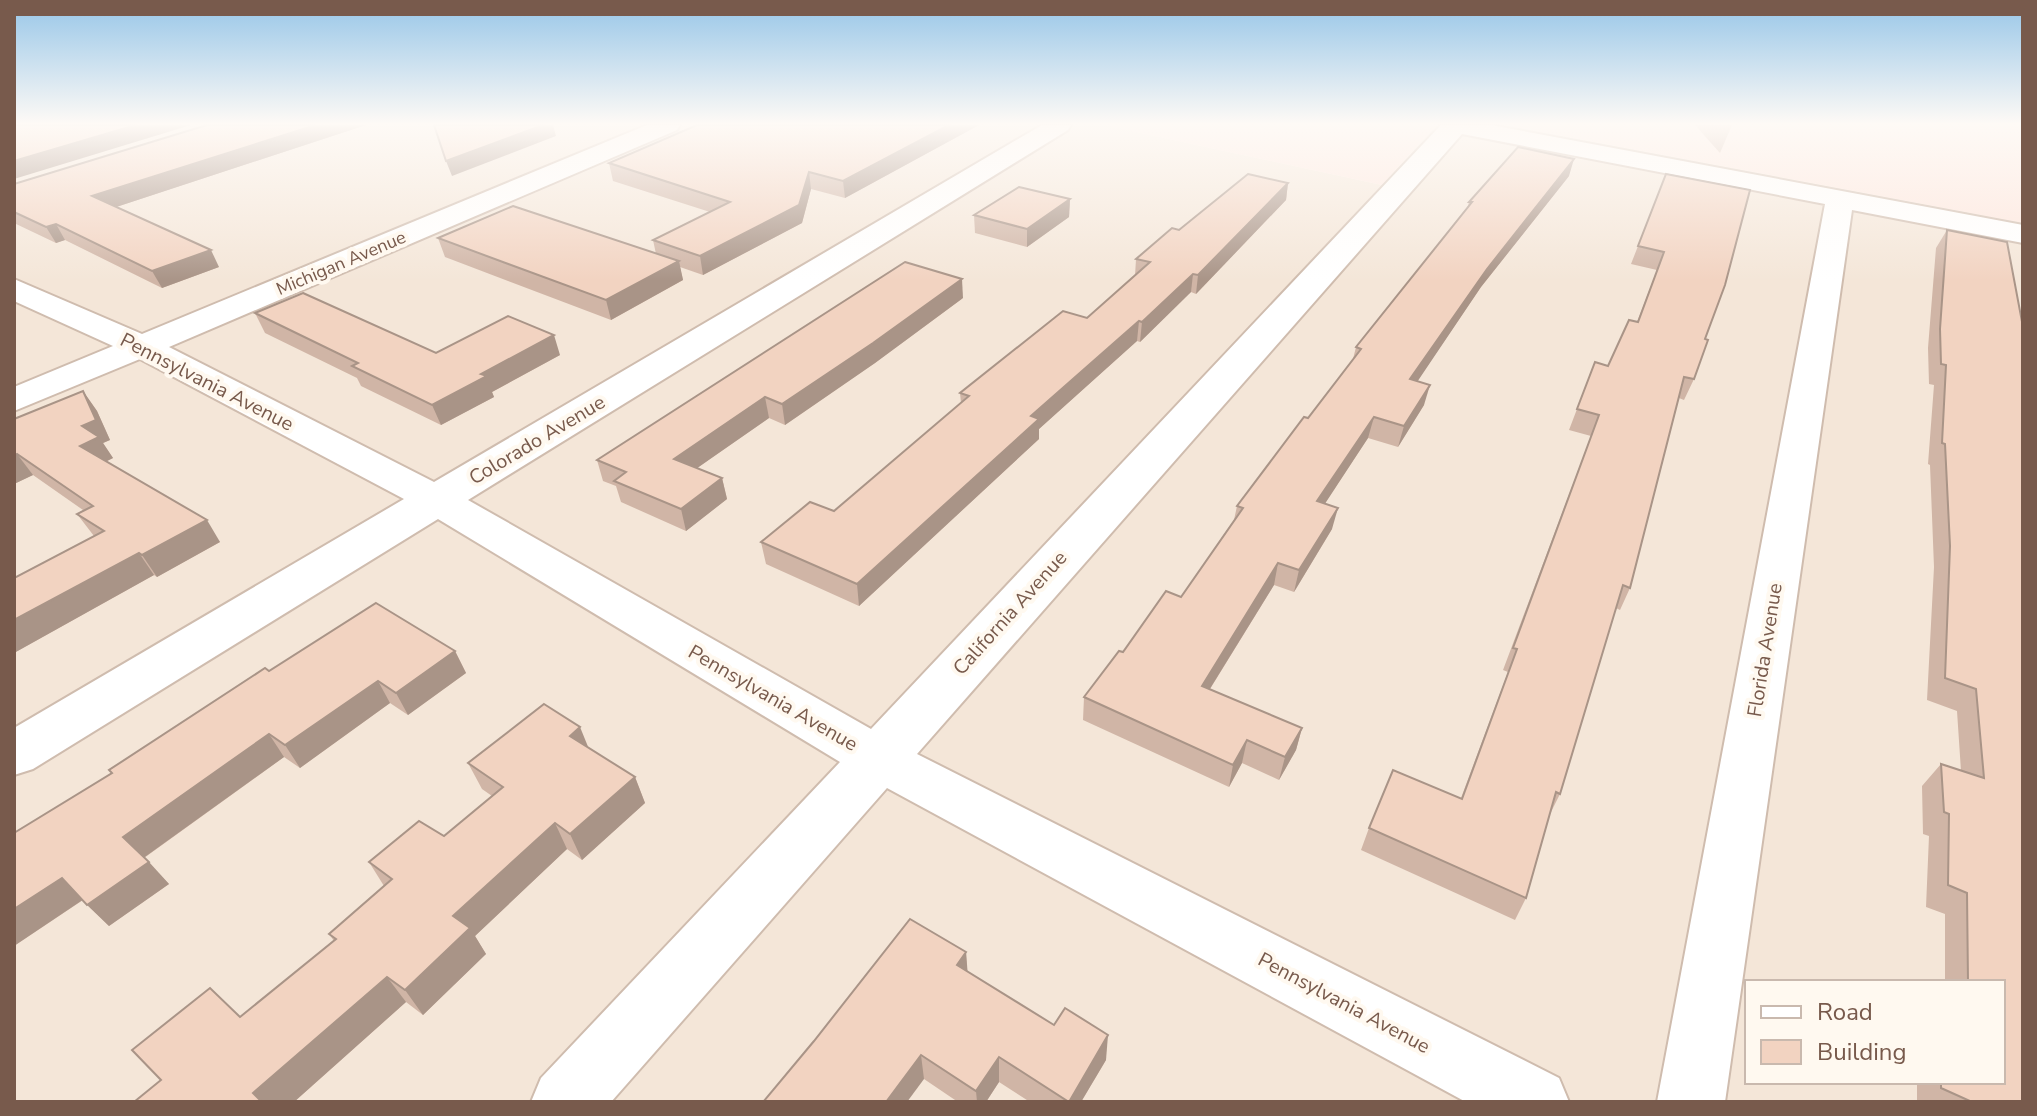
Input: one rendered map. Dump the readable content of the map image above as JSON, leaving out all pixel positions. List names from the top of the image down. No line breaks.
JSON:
{"streets":{"street":["Michigan Avenue","Pennsylvania Avenue","Colorado Avenue","California Avenue","Florida Avenue"]},"crossings":[["Michigan Avenue","Pennsylvania Avenue"],["Pennsylvania Avenue","Colorado Avenue"],["Pennsylvania Avenue","California Avenue"]],"legend":["Road","Building"]}
